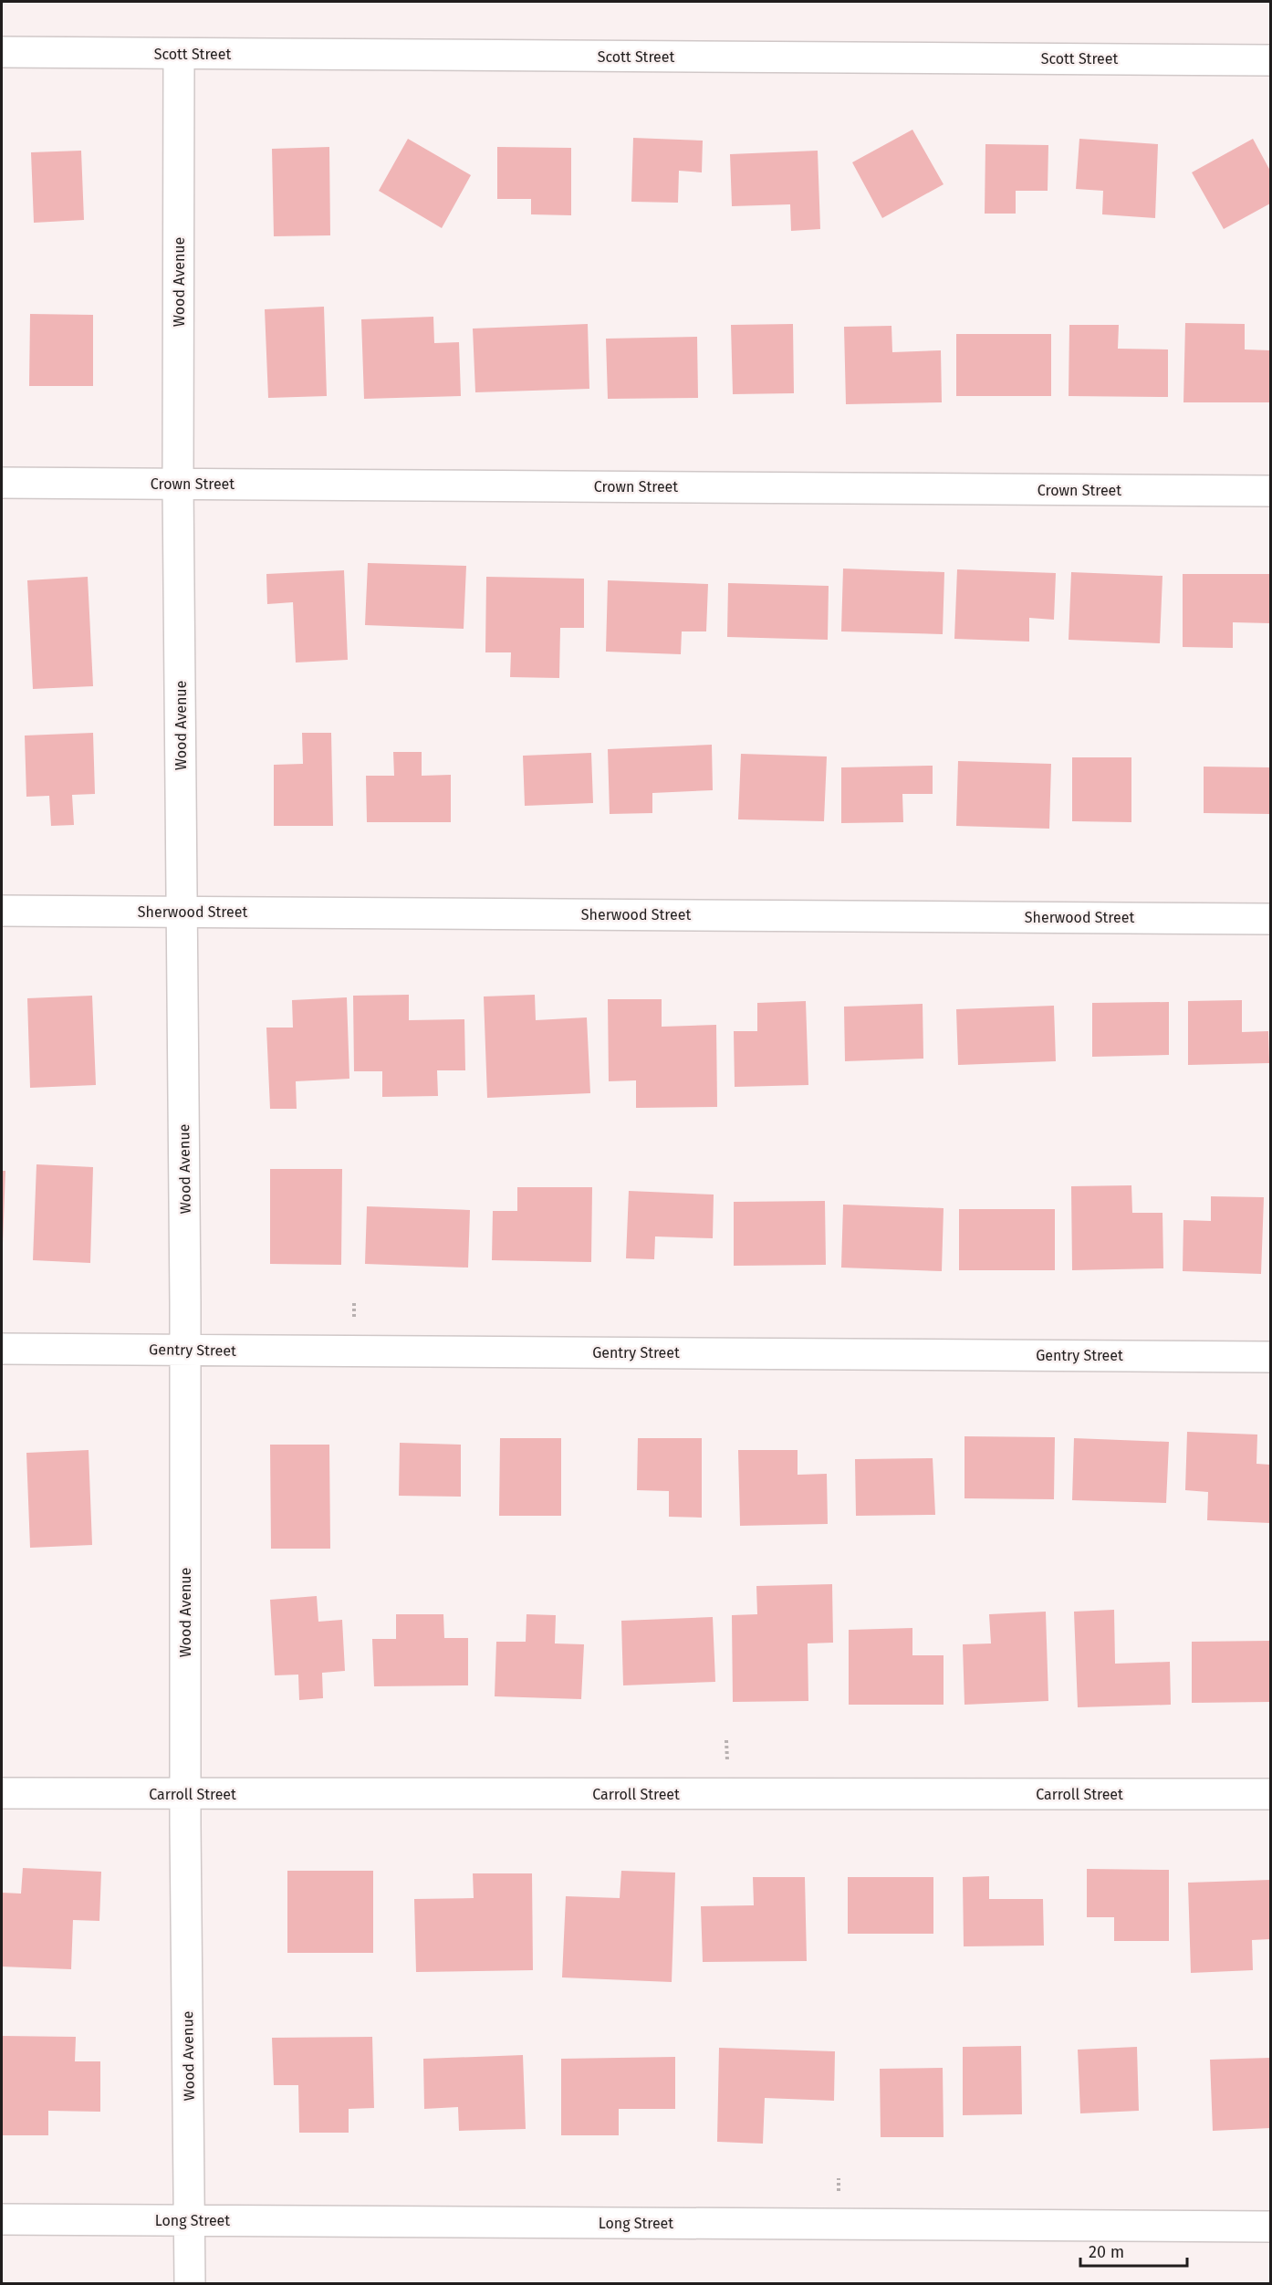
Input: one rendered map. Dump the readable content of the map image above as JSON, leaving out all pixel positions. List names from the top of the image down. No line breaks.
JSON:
{"streets":{"street":["Scott Street","Wood Avenue","Crown Street","Sherwood Street","Gentry Street","Carroll Street","Long Street"]},"crossings":[["Scott Street","Wood Avenue"],["Wood Avenue","Crown Street"],["Wood Avenue","Sherwood Street"],["Wood Avenue","Gentry Street"],["Wood Avenue","Carroll Street"],["Wood Avenue","Long Street"]],"scale_bar":"20 m"}
